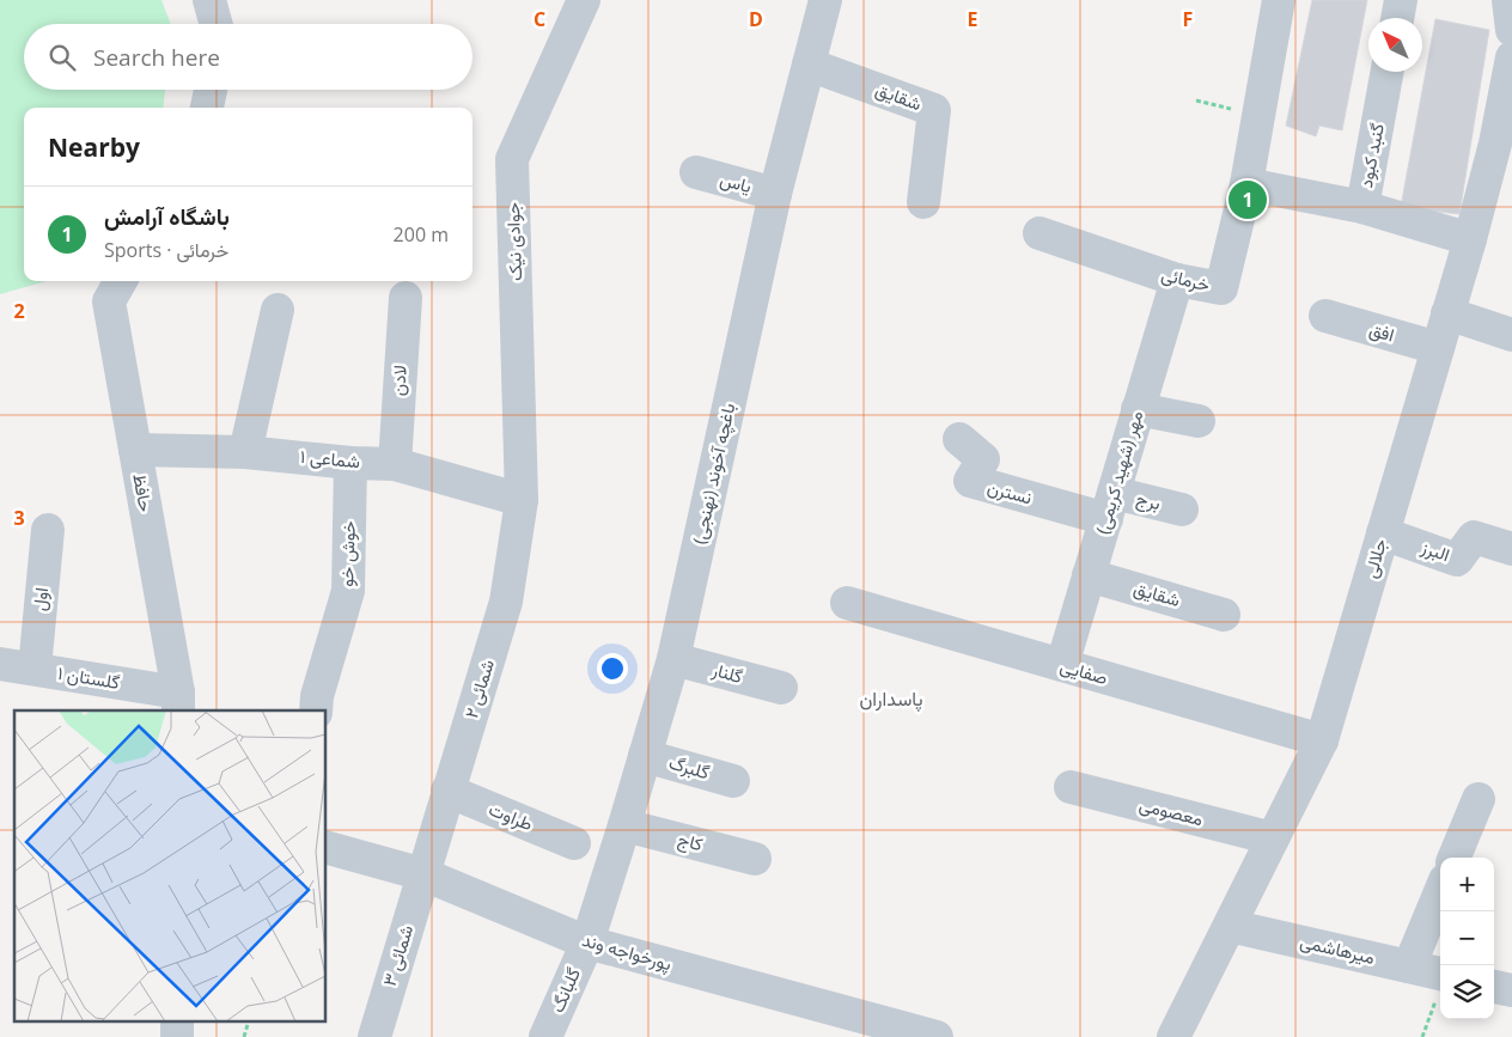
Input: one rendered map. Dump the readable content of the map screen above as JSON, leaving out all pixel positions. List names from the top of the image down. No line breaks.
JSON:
{"streets":{"street":["شقایق","گنبد کبود","یاس","جوادی نیک","خرمائی","افق","لادن","شماعی ۱","مهر (شهید کریمی)","باغچه آخوند (نهنجی)","حافظ","نسترن","برج","البرز","خوش خو","جلالی","اول","صفایی","گلنار","گلستان ۱","شمائی ۲","گلبرگ","معصومی","طراوت","کاج","میرهاشمی","پورخواجه وند","شمائی ۳","گلبانگ"]},"crossings":[["شقایق","مهر (شهید کریمی)"],["شقایق","باغچه آخوند (نهنجی)"],["گنبد کبود","جلالی"],["یاس","باغچه آخوند (نهنجی)"],["جوادی نیک","شماعی ۱"],["جوادی نیک","شمائی ۲"],["خرمائی","مهر (شهید کریمی)"],["افق","جلالی"],["لادن","شماعی ۱"],["شماعی ۱","حافظ"],["شماعی ۱","خوش خو"],["شماعی ۱","شمائی ۲"],["مهر (شهید کریمی)","نسترن"],["مهر (شهید کریمی)","برج"],["مهر (شهید کریمی)","صفایی"],["باغچه آخوند (نهنجی)","گلنار"],["باغچه آخوند (نهنجی)","گلبرگ"],["باغچه آخوند (نهنجی)","کاج"],["باغچه آخوند (نهنجی)","پورخواجه وند"],["باغچه آخوند (نهنجی)","گلبانگ"],["حافظ","گلستان ۱"],["نسترن","برج"],["البرز","جلالی"],["جلالی","صفایی"],["جلالی","معصومی"],["جلالی","میرهاشمی"],["اول","گلستان ۱"],["شمائی ۲","طراوت"],["شمائی ۲","پورخواجه وند"],["شمائی ۲","شمائی ۳"],["پورخواجه وند","شمائی ۳"],["پورخواجه وند","گلبانگ"]],"districts":["پاسداران"],"north":"top left","page":{"search":"Search here","heading":"Nearby","pins":"1","list":[{"mark":"1","name":"باشگاه آرامش","note":"Sports · خرمائی","value":"200 m"}],"map_buttons":["+","−"]},"grid":{"columns":["C","D","E","F"],"rows":["2","3"]}}
